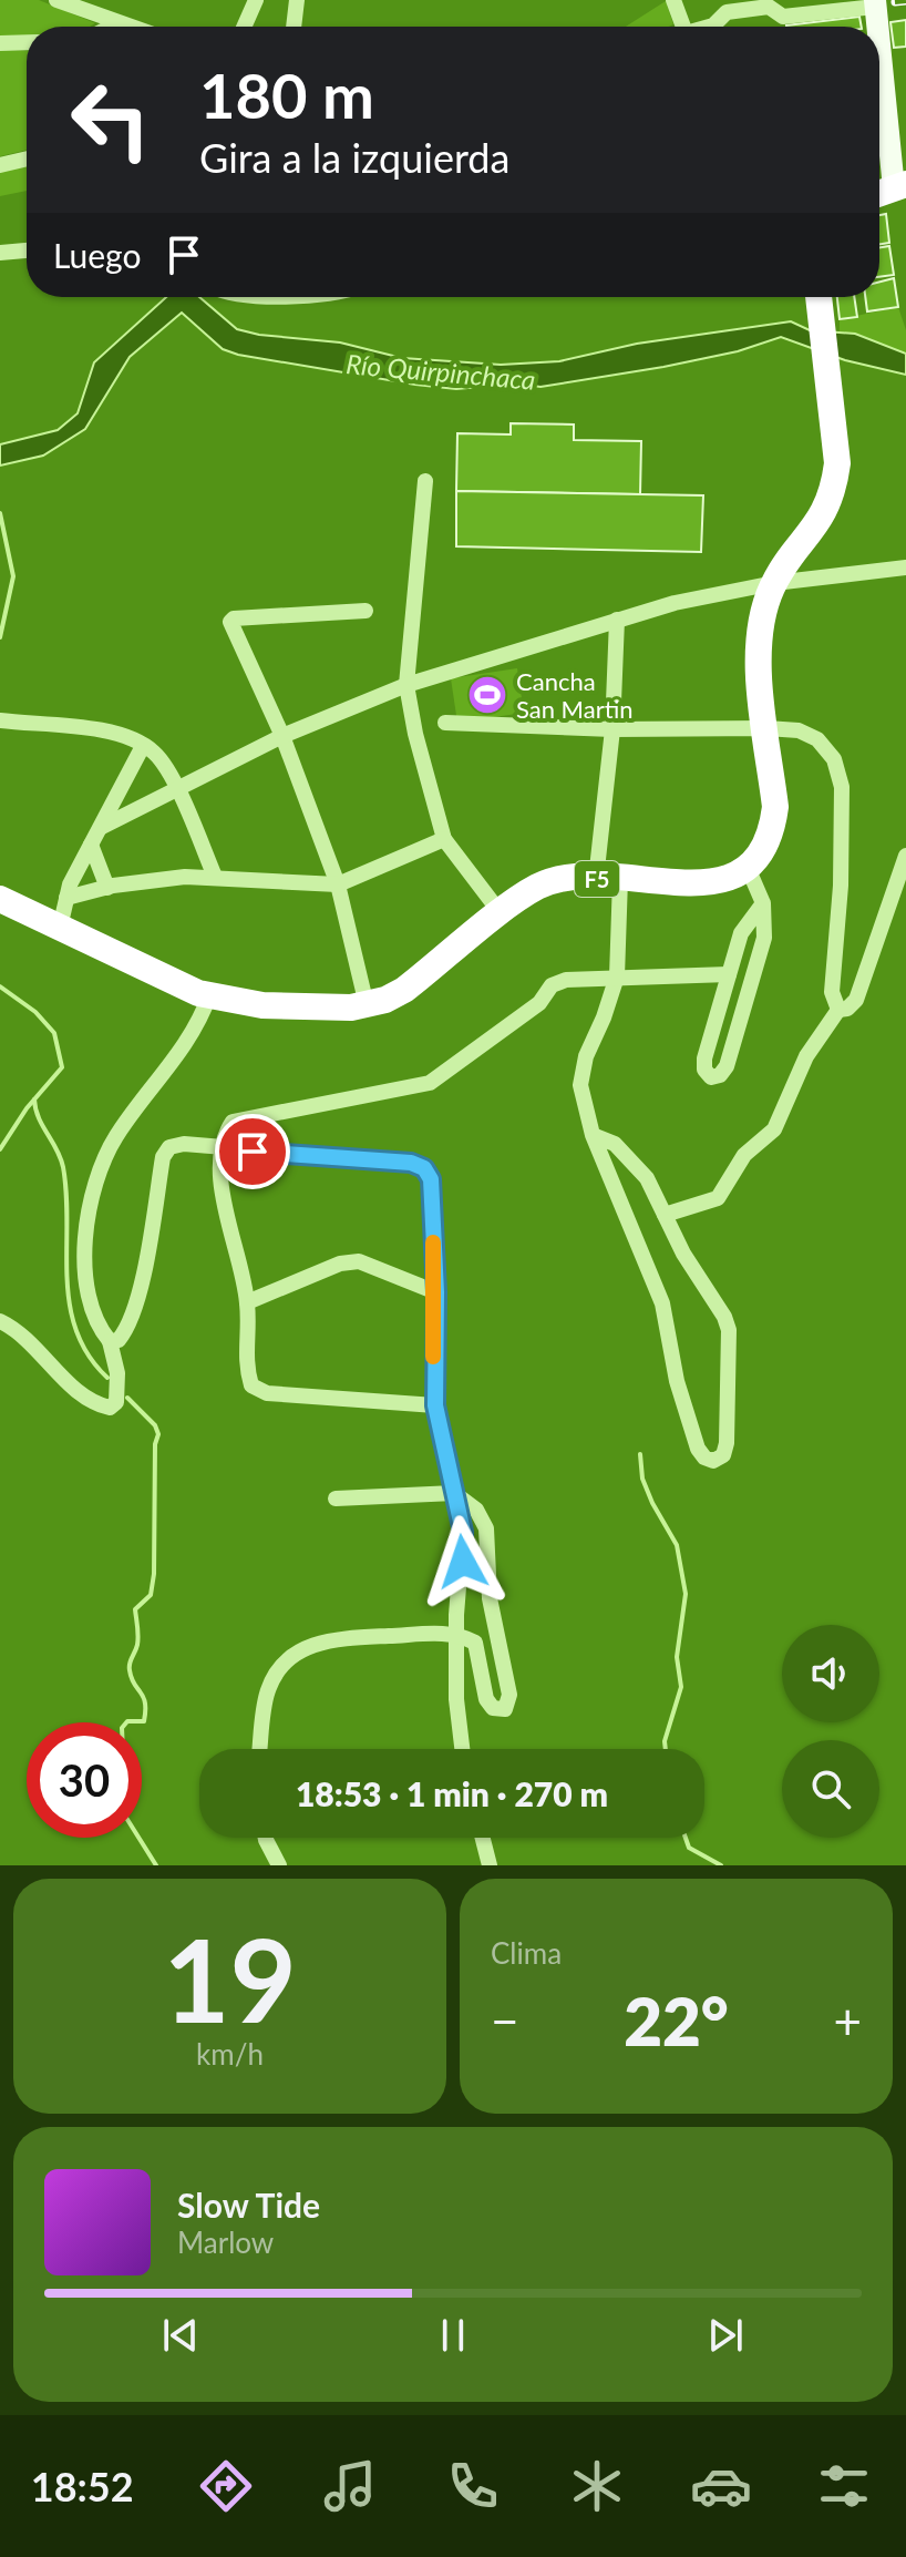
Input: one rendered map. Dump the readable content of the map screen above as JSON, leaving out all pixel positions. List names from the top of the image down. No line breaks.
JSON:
{"streets":{"highway":["F5"]},"water":["Río Quirpinchaca"],"places":{"sports":["Cancha San Martin"]},"page":{"turn":["180 m","Gira a la izquierda"],"then":"Luego","limit":"30","trip":"18:53 · 1 min · 270 m","tile":[["19","km/h"],"Clima"],"heat":["−","22°","+"],"song":["Slow Tide","Marlow"],"tabs":"18:52"}}
